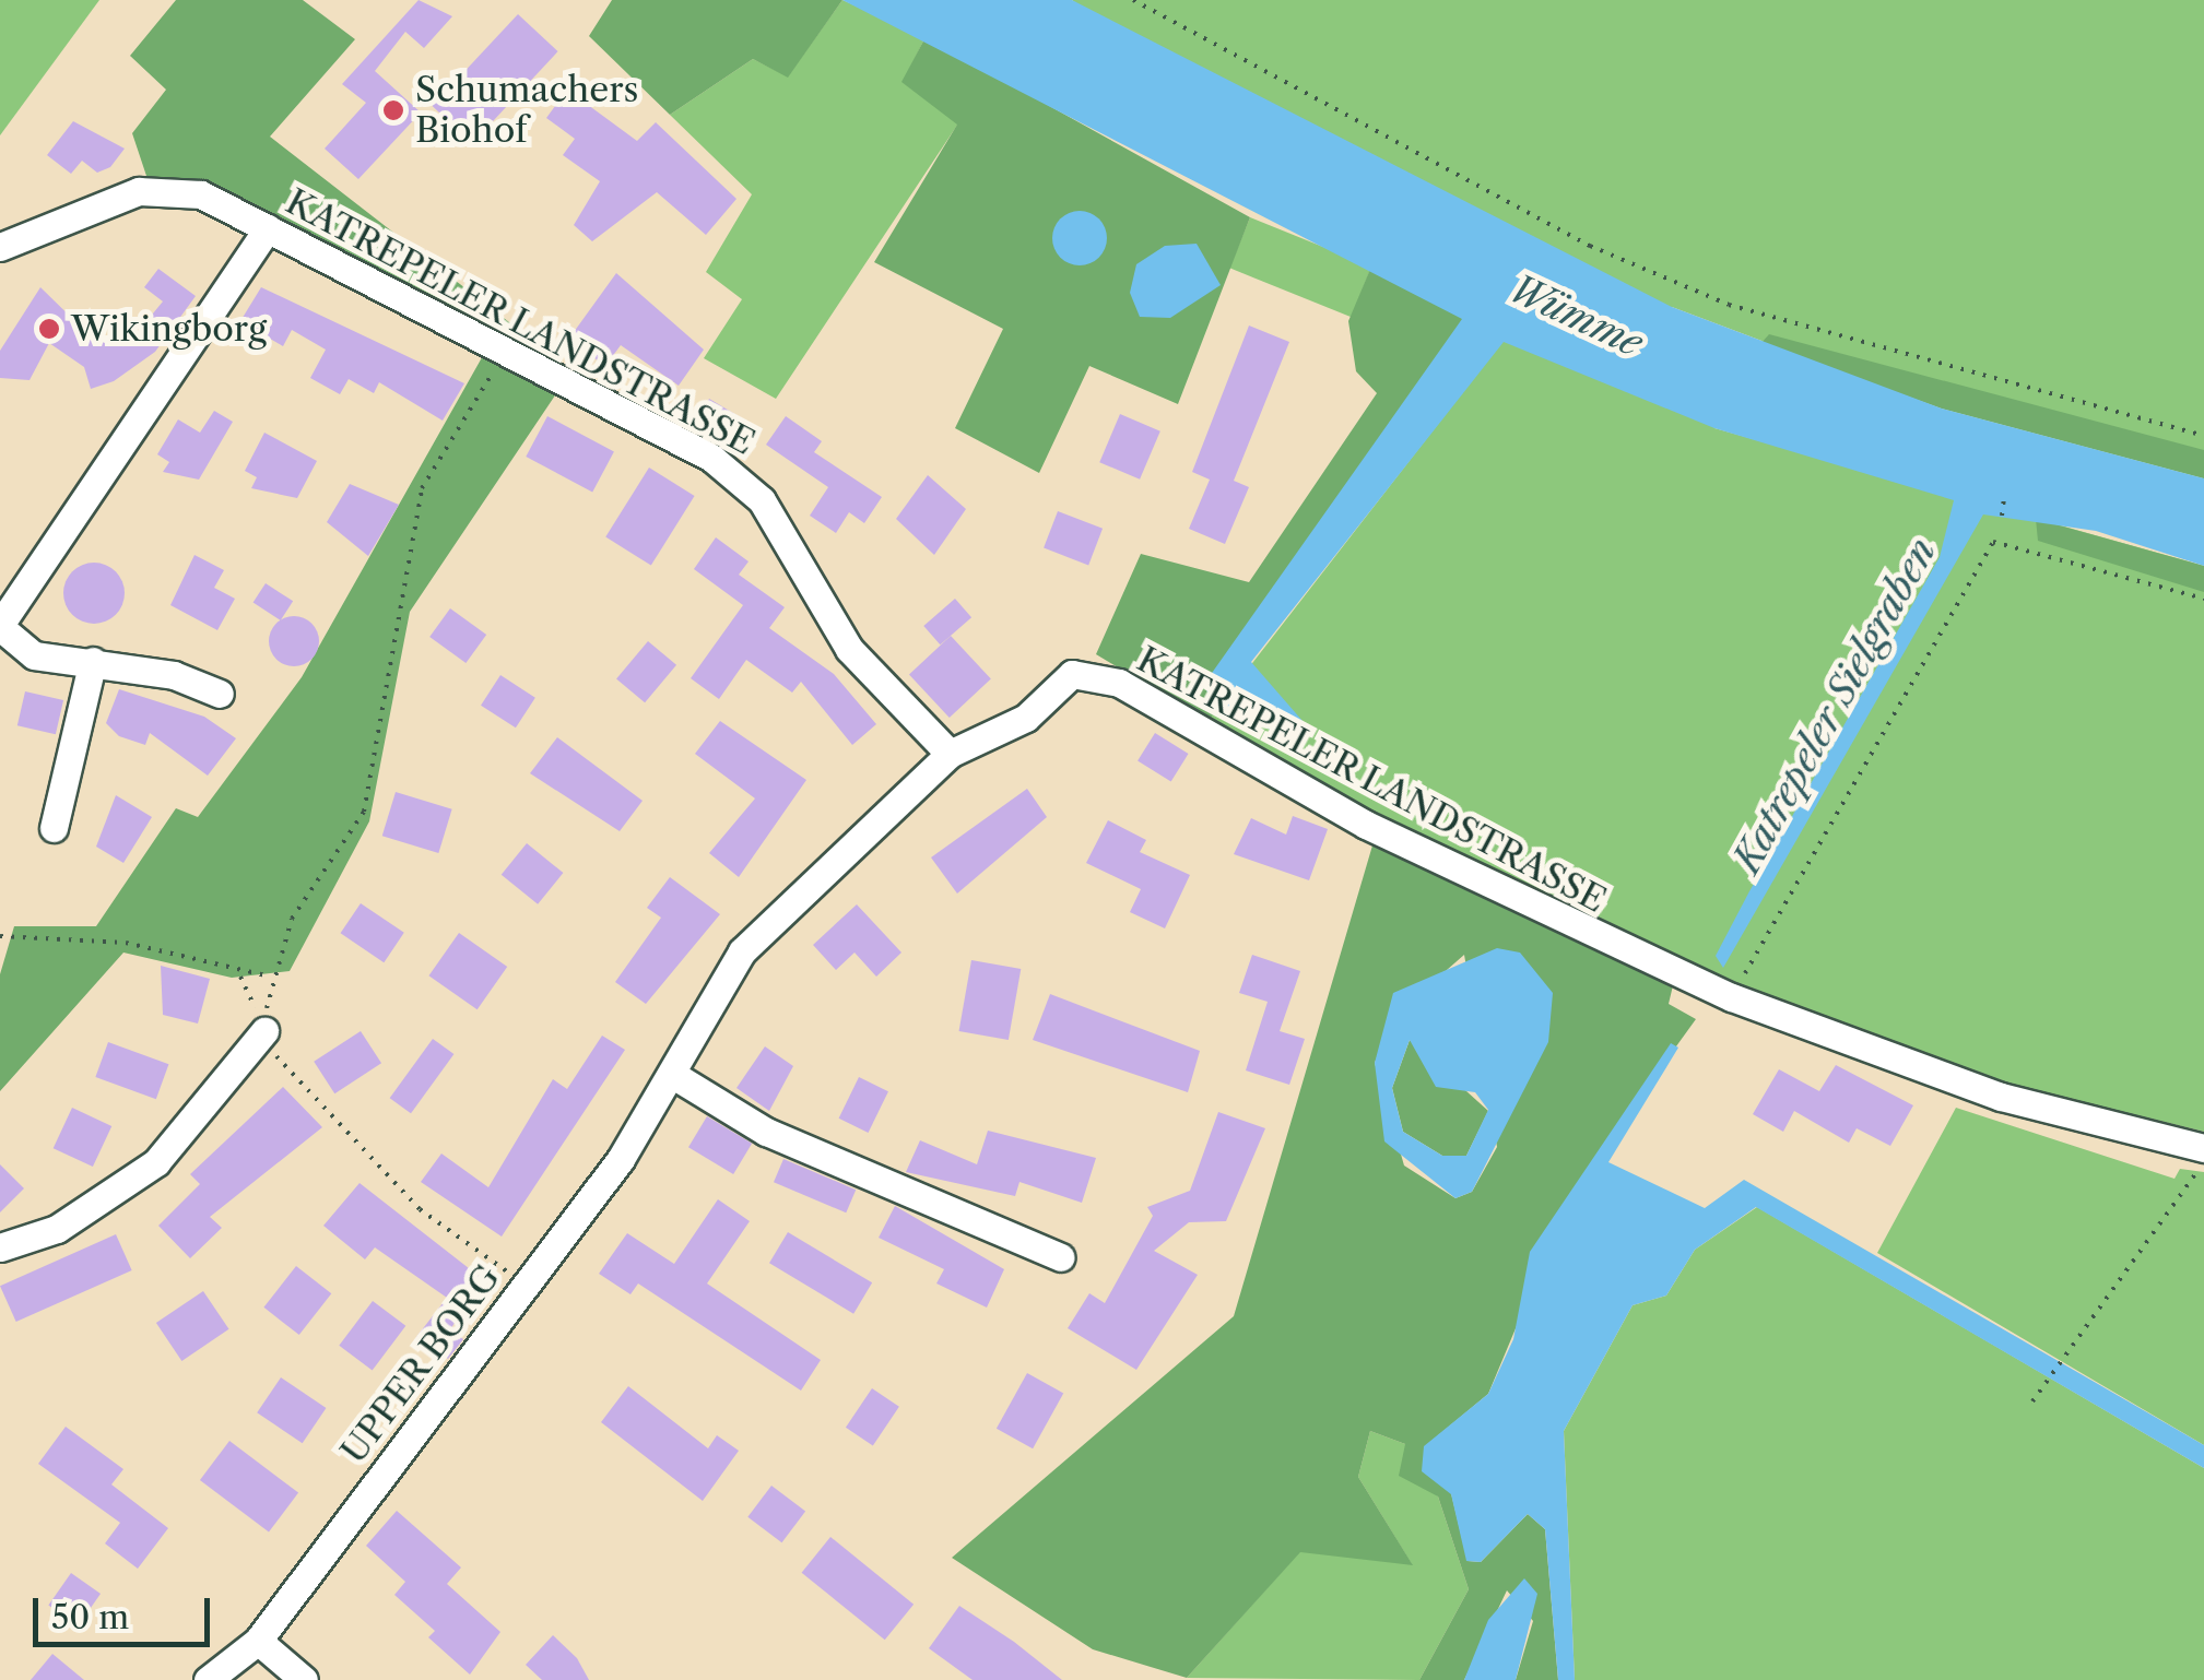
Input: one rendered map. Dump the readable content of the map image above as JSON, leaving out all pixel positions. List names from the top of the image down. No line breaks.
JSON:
{"streets":{"street":["KATREPELER LANDSTRASSE","UPPER BORG"]},"crossings":[["KATREPELER LANDSTRASSE","UPPER BORG"]],"water":["Wümme","Katrepeler Sielgraben"],"places":["Schumachers Biohof","Wikingborg"],"scale_bar":"50 m"}
